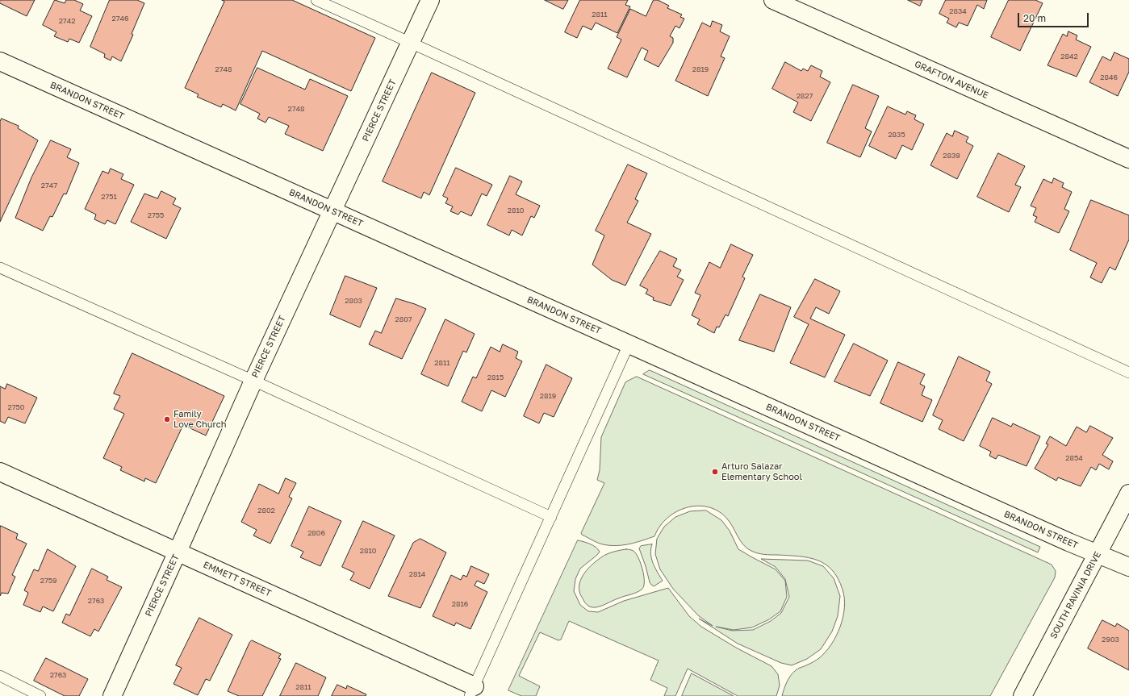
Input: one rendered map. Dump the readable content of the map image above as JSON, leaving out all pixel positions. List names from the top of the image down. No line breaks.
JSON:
{"streets":{"street":["GRAFTON AVENUE","BRANDON STREET","PIERCE STREET","EMMETT STREET","SOUTH RAVINIA DRIVE"]},"crossings":[["BRANDON STREET","PIERCE STREET"],["BRANDON STREET","SOUTH RAVINIA DRIVE"],["PIERCE STREET","EMMETT STREET"]],"places":["Family Love Church","Arturo Salazar Elementary School"],"house_numbers":["2834","2811","2746","2742","2842","2748","2819","2846","2827","2748","2835","2839","2747","2751","2810","2755","2803","2807","2811","2815","2819","2750","2854","2802","2806","2810","2814","2759","2763","2816","2903","2763","2811"],"scale_bar":"20 m"}
